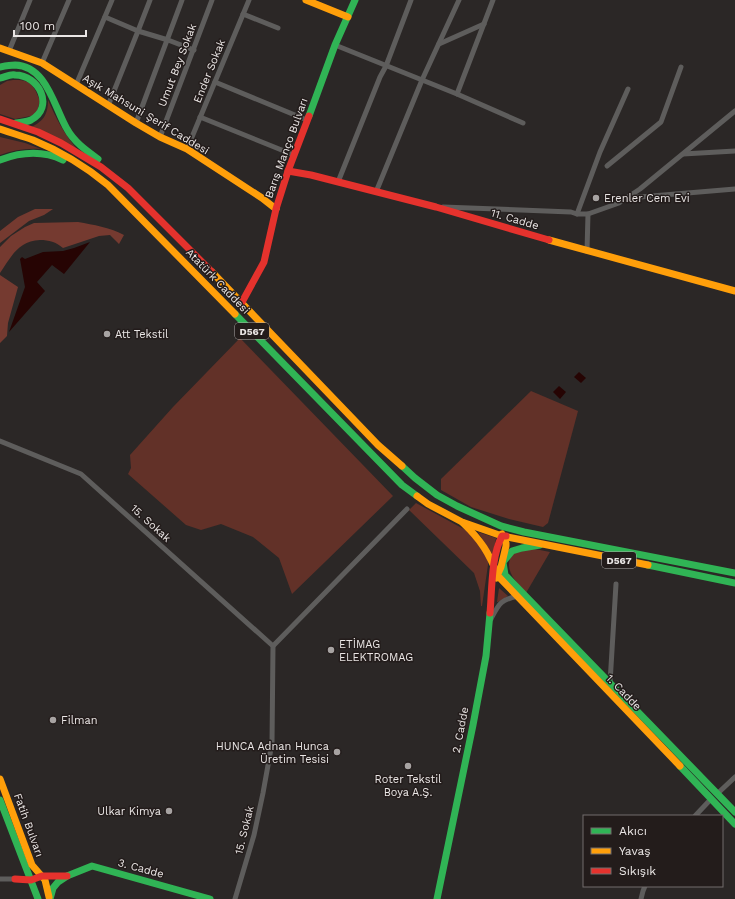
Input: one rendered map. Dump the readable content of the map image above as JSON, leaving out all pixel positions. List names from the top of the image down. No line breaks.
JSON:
{"streets":{"main road":["Aşık Mahsuni Şerif Caddesi","Barış Manço Bulvarı","11. Cadde","Atatürk Caddesi","D567","1. Cadde","2. Cadde","Fatih Bulvarı","3. Cadde"],"street":["Umut Bey Sokak","Ender Sokak","15. Sokak"]},"crossings":[["Umut Bey Sokak","Aşık Mahsuni Şerif Caddesi"],["Ender Sokak","Aşık Mahsuni Şerif Caddesi"],["Aşık Mahsuni Şerif Caddesi","Barış Manço Bulvarı"],["Barış Manço Bulvarı","11. Cadde"],["Barış Manço Bulvarı","D567"],["Atatürk Caddesi","D567"],["Atatürk Caddesi","2. Cadde"],["D567","2. Cadde"]],"places":["Erenler Cem Evi","Att Tekstil","ETİMAG ELEKTROMAG","Filman","HUNCA Adnan Hunca Üretim Tesisi","Roter Tekstil Boya A.Ş.","Ulkar Kimya"],"legend":["Akıcı","Yavaş","Sıkışık"],"scale_bar":"100 m"}
